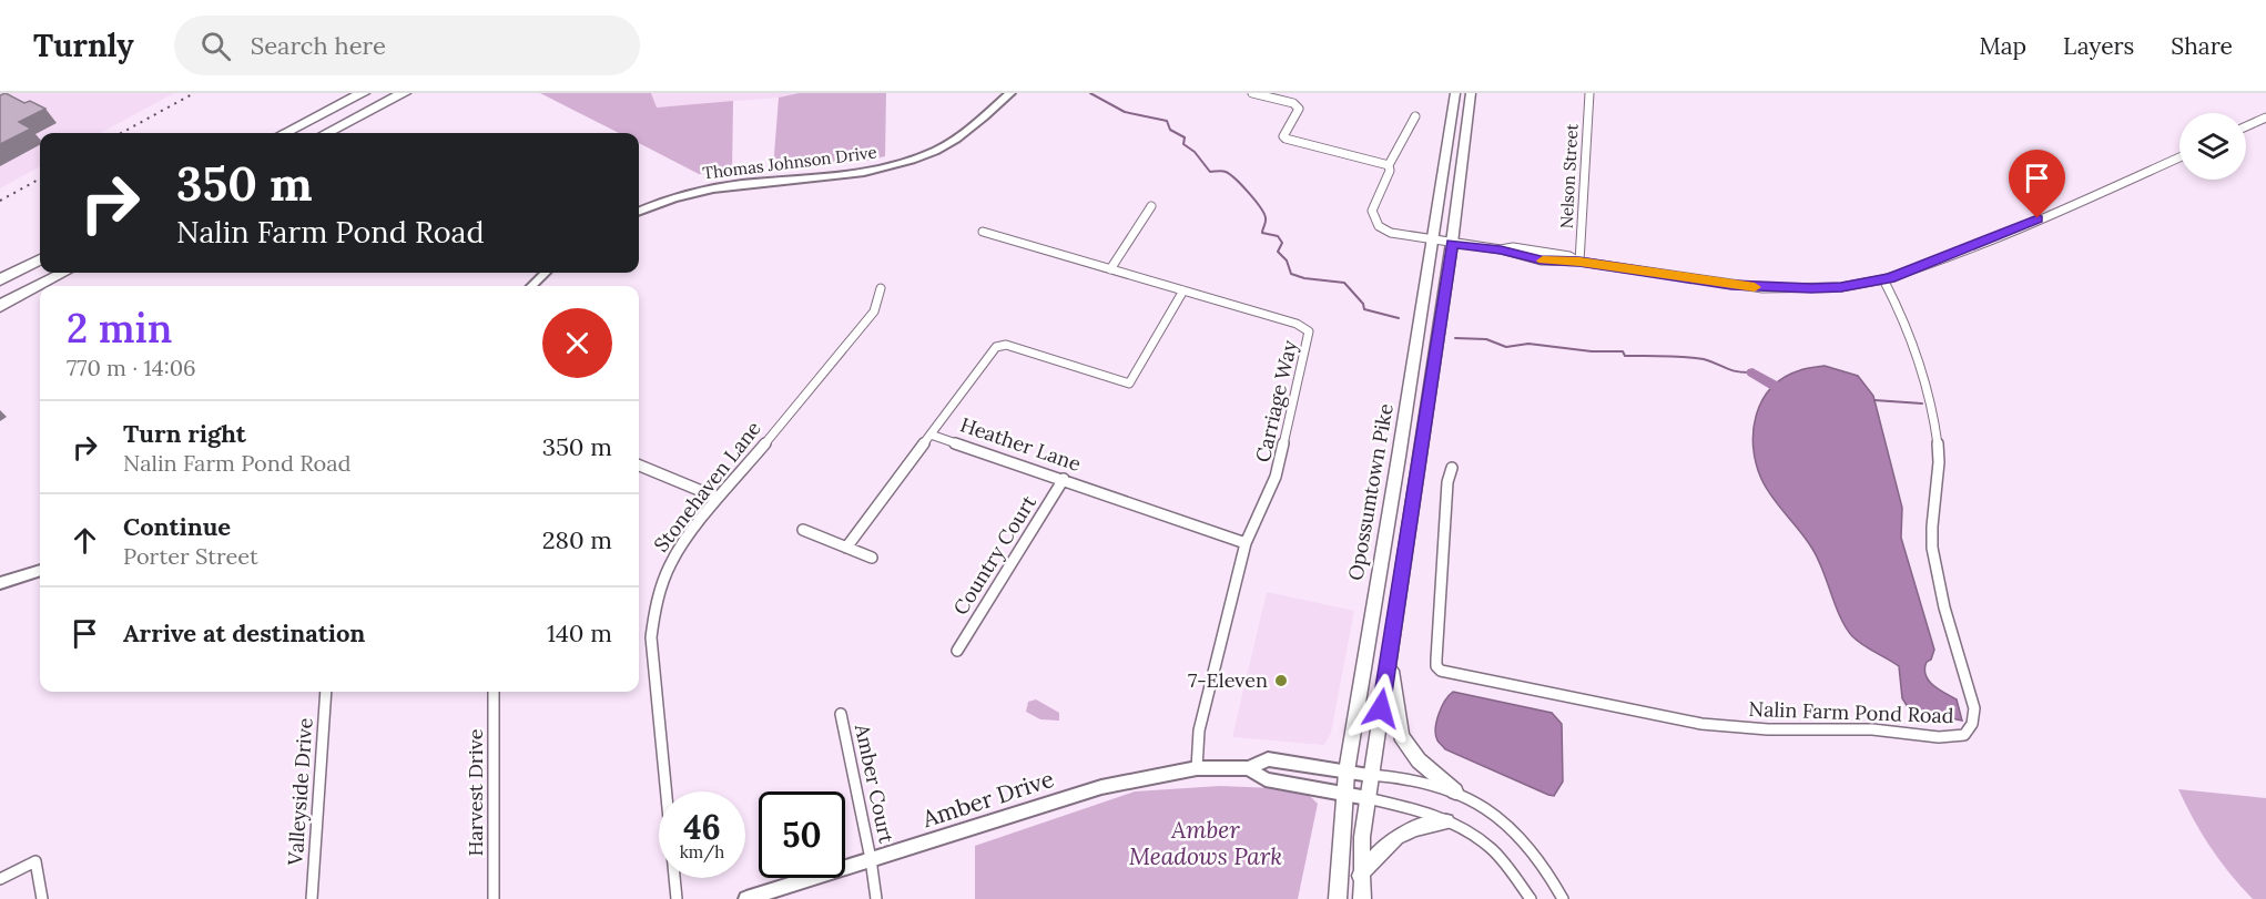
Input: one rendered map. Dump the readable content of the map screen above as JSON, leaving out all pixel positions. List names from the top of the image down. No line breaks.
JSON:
{"streets":{"main road":["Opossumtown Pike"],"street":["Thomas Johnson Drive","Nelson Street","Carriage Way","Heather Lane","Stonehaven Lane","Country Court","Nalin Farm Pond Road","Amber Court","Valleyside Drive","Harvest Drive","Amber Drive"]},"crossings":[["Carriage Way","Heather Lane"],["Carriage Way","Amber Drive"],["Heather Lane","Country Court"],["Opossumtown Pike","Amber Drive"],["Amber Court","Amber Drive"]],"parks":["Amber Meadows Park"],"places":["7-Eleven"],"page":{"header":"Turnly","search":"Search here","nav":["Map","Layers","Share"],"turn":["350 m","Nalin Farm Pond Road"],"heading":["2 min","770 m · 14:06"],"list":[{"name":"Turn right","note":"Nalin Farm Pond Road","value":"350 m"},{"name":"Continue","note":"Porter Street","value":"280 m"},{"name":"Arrive at destination","value":"140 m"}],"speed":"46 km/h","limit":"50"}}
